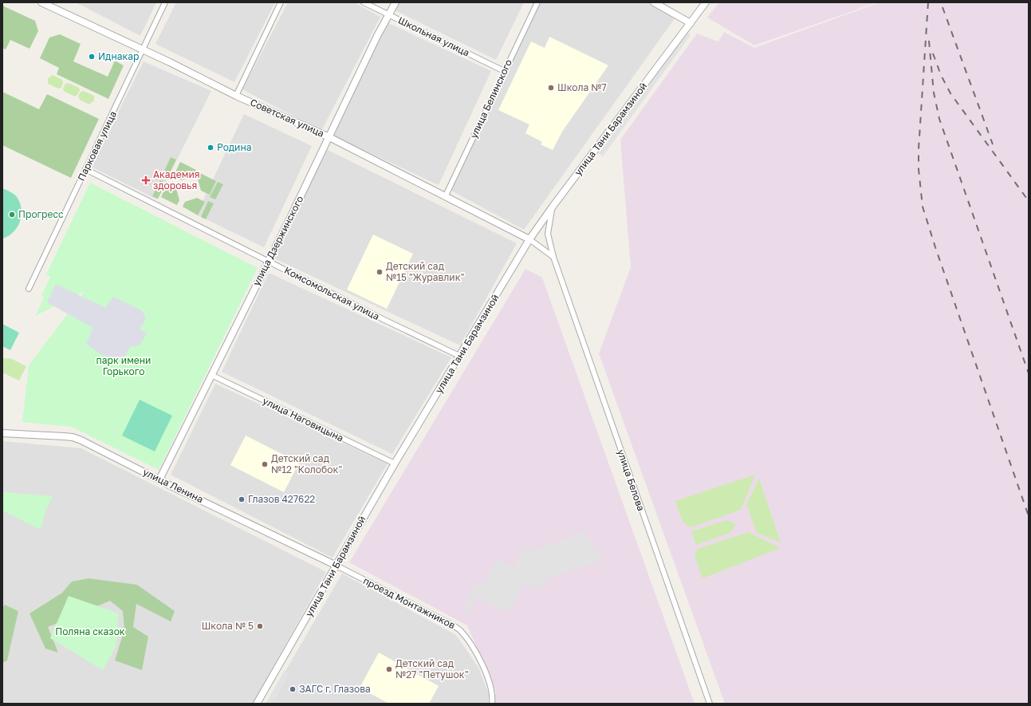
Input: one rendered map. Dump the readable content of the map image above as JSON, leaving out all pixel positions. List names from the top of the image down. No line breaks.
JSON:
{"streets":{"street":["Школьная улица","улица Белинского","Советская улица","улица Тани Барамзиной","Парковая улица","улица Дзержинского","Комсомольская улица","улица Наговицына","улица Белова","улица Ленина","проезд Монтажников"]},"crossings":[["Школьная улица","улица Белинского"],["Школьная улица","улица Дзержинского"],["улица Белинского","Советская улица"],["Советская улица","улица Тани Барамзиной"],["Советская улица","Парковая улица"],["Советская улица","улица Дзержинского"],["улица Тани Барамзиной","Комсомольская улица"],["улица Тани Барамзиной","улица Наговицына"],["улица Тани Барамзиной","улица Белова"],["улица Тани Барамзиной","улица Ленина"],["улица Тани Барамзиной","проезд Монтажников"],["Парковая улица","Комсомольская улица"],["улица Дзержинского","Комсомольская улица"],["улица Дзержинского","улица Наговицына"],["улица Дзержинского","улица Ленина"],["улица Ленина","проезд Монтажников"]],"parks":["парк имени Горького","Поляна сказок"],"places":{"other":["Иднакар","Школа №7","Родина","Прогресс","Детский сад №15 \"Журавлик\"","Детский сад №12 \"Колобок\"","Глазов 427622","Школа № 5","Детский сад №27 \"Петушок\"","ЗАГС г. Глазова"],"health":["Академия здоровья"]}}
